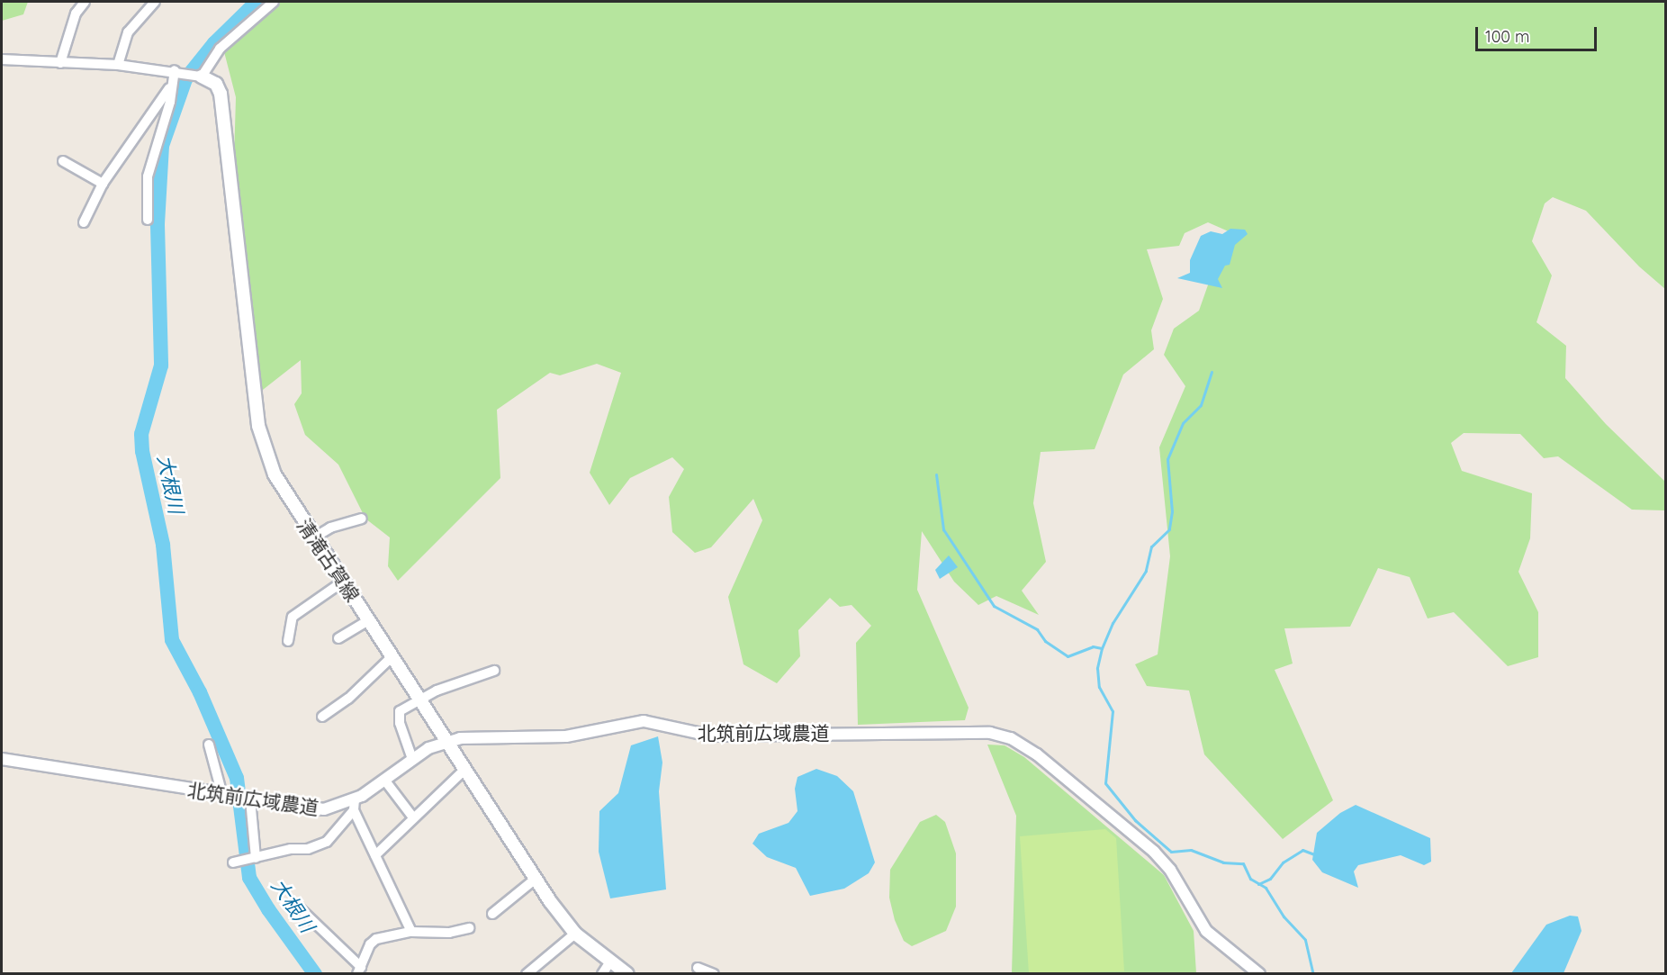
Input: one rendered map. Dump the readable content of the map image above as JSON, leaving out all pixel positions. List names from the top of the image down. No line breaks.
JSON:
{"streets":{"main road":["清滝古賀線"],"street":["北筑前広域農道"]},"crossings":[["清滝古賀線","北筑前広域農道"]],"water":["大根川"],"scale_bar":"100 m"}
